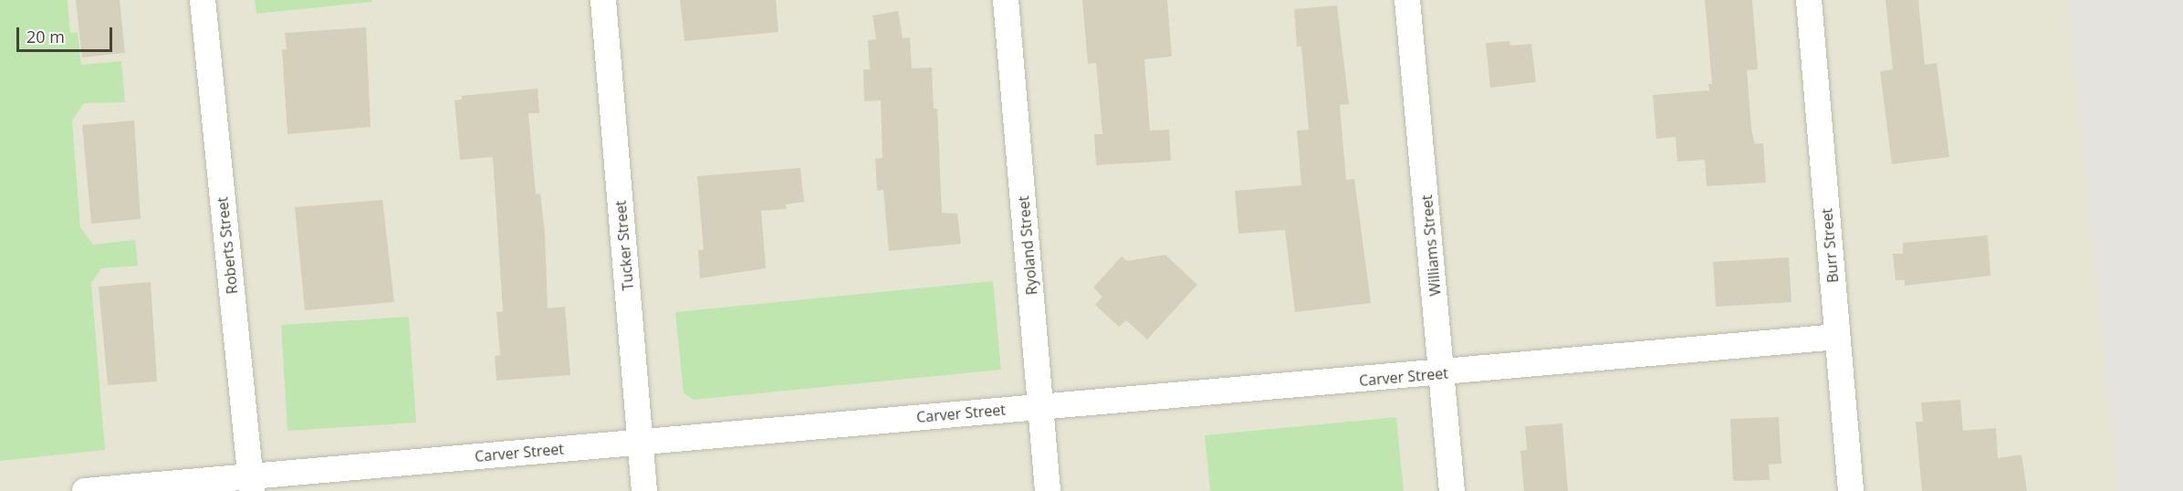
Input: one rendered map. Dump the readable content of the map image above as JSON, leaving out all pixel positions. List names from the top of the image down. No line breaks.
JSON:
{"streets":{"street":["Roberts Street","Tucker Street","Ryoland Street","Williams Street","Burr Street","Carver Street"]},"crossings":[["Roberts Street","Carver Street"],["Tucker Street","Carver Street"],["Ryoland Street","Carver Street"],["Williams Street","Carver Street"],["Burr Street","Carver Street"]],"scale_bar":"20 m"}
